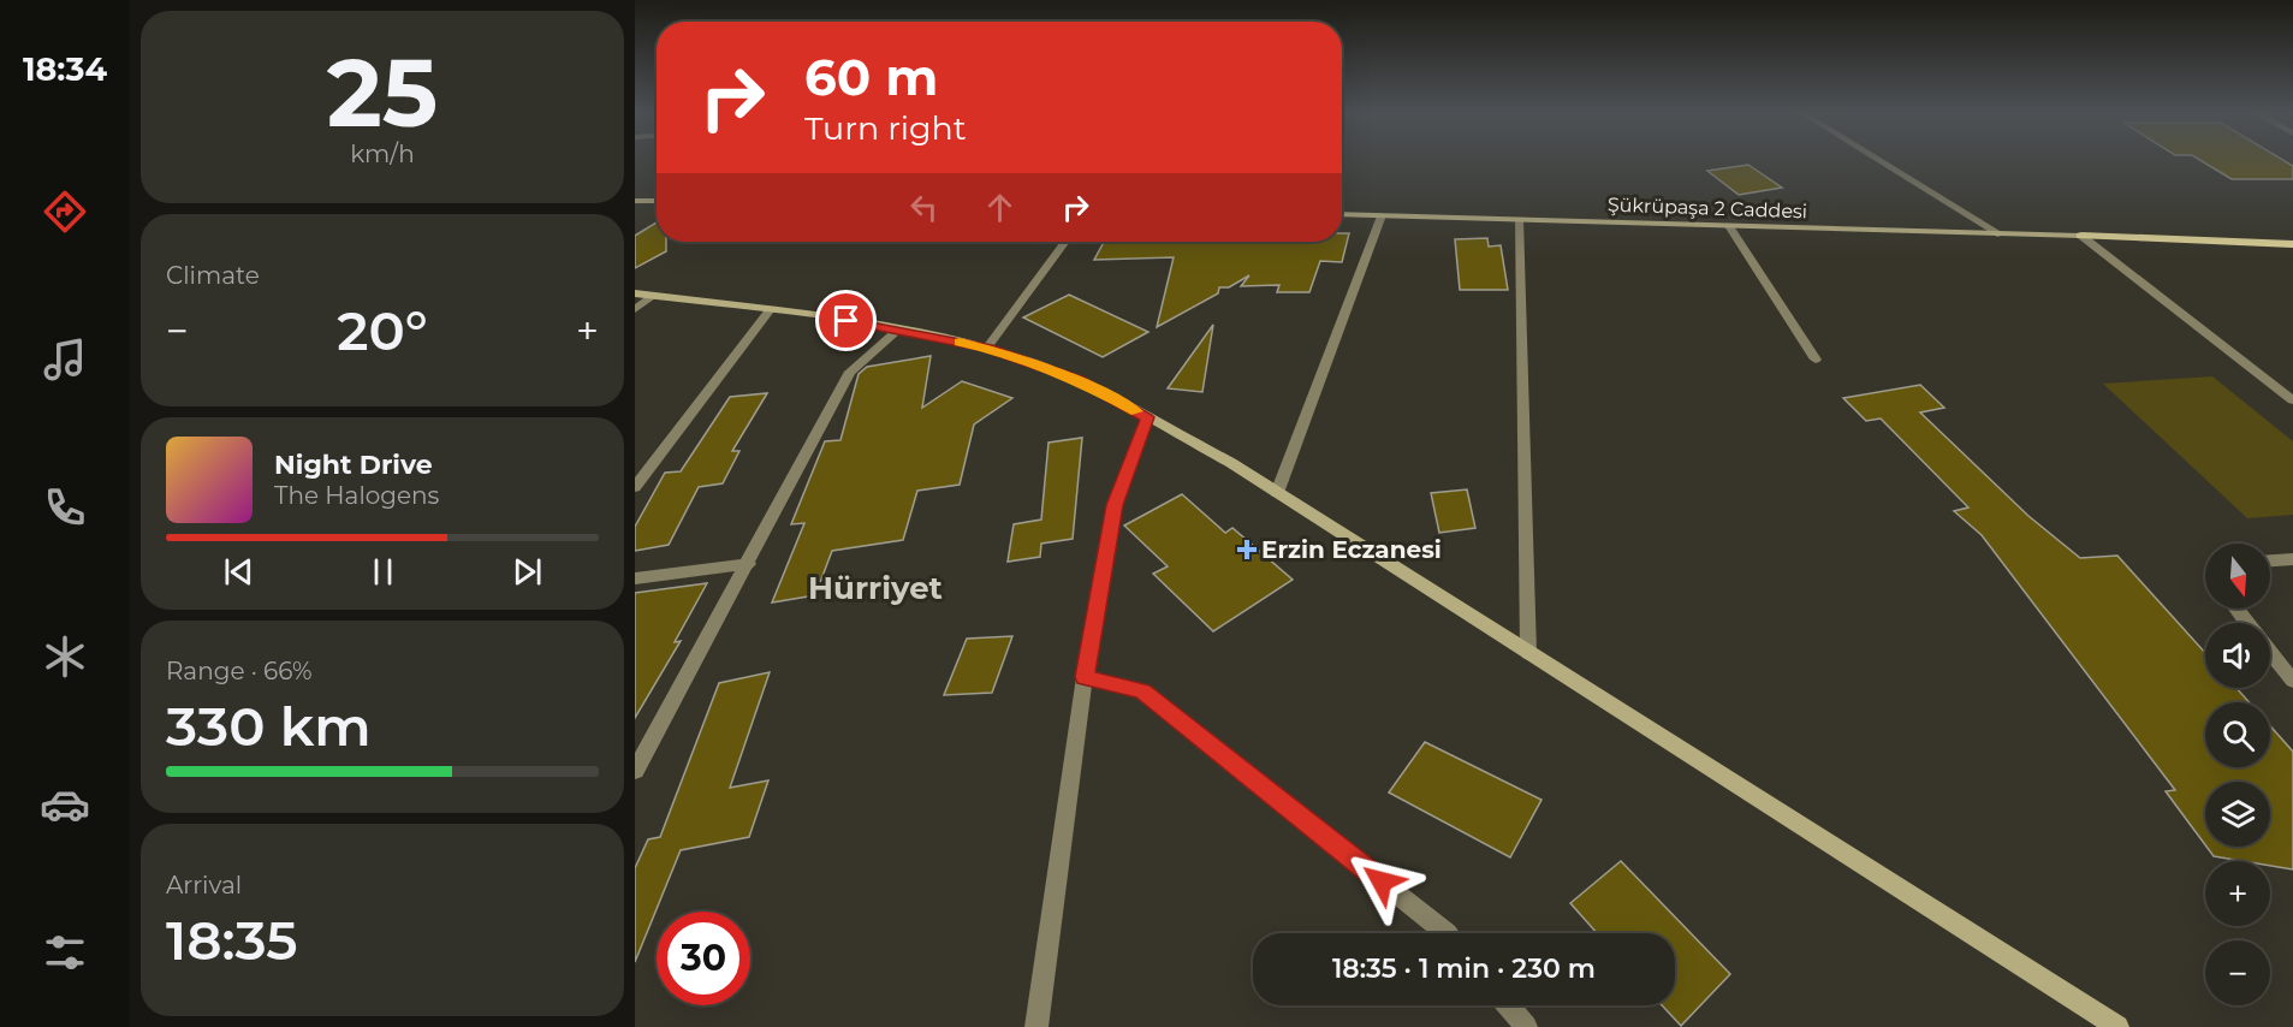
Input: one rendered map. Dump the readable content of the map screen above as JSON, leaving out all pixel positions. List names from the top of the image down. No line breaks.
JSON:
{"streets":{"street":["Şükrüpaşa 2 Caddesi"]},"districts":["Hürriyet"],"places":{"health":["Erzin Eczanesi"]},"north":"bottom","page":{"tabs":"18:34","tile":[["25","km/h"],"Climate",["Range · 66%","330 km"],["Arrival","18:35"]],"turn":["60 m","Turn right"],"heat":["−","20°","+"],"song":["Night Drive","The Halogens"],"map_buttons":["+","−"],"limit":"30","trip":"18:35 · 1 min · 230 m"}}
